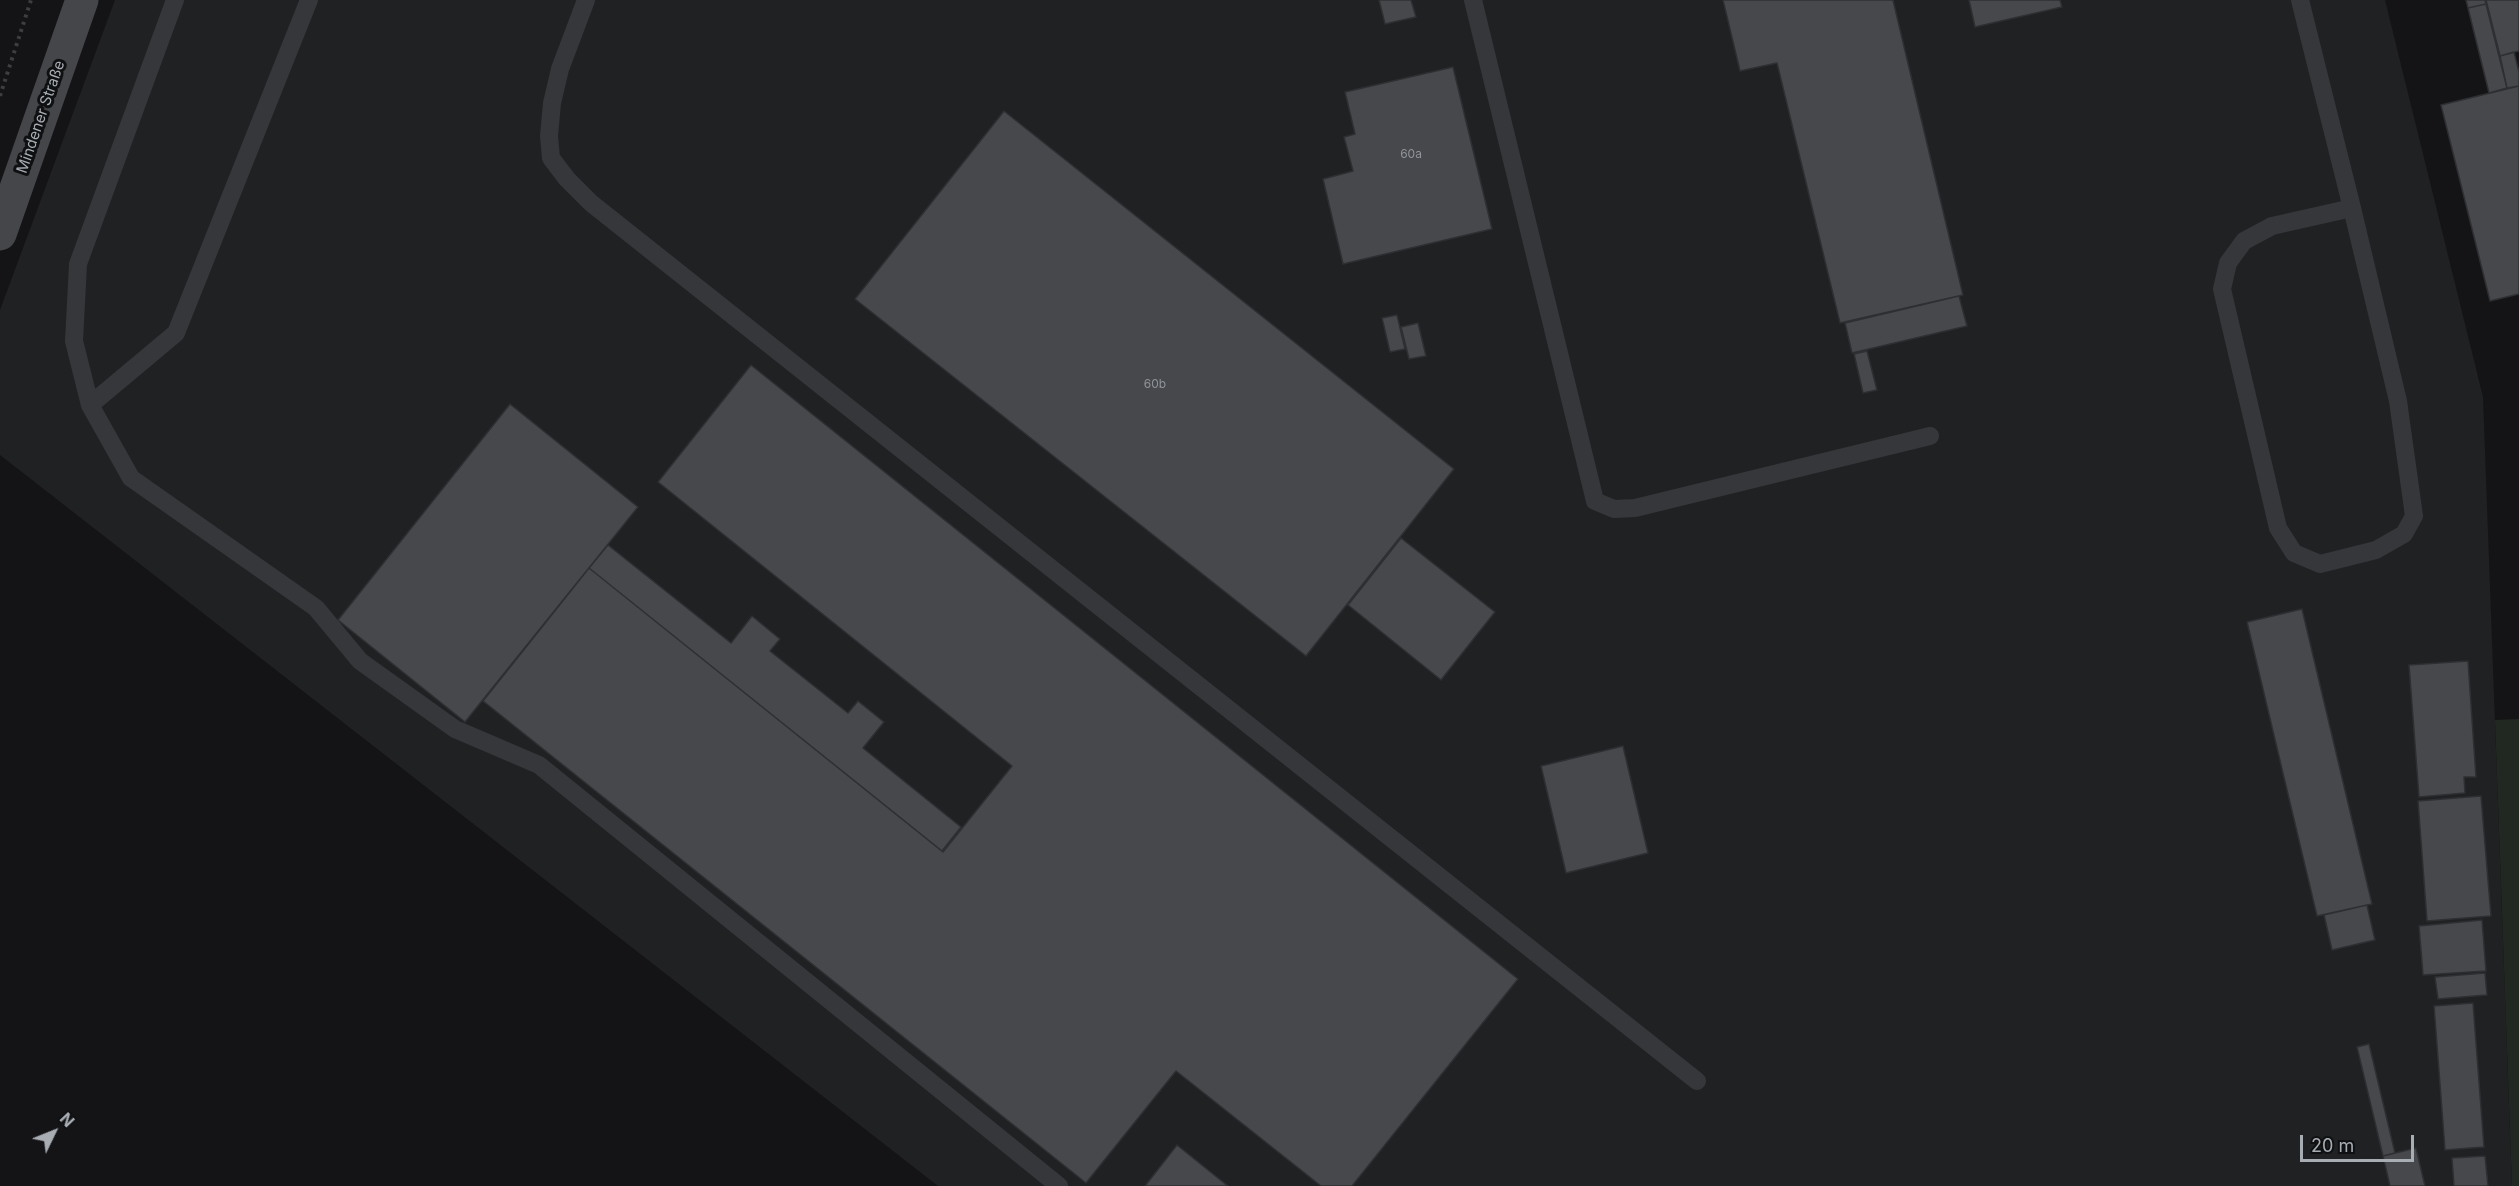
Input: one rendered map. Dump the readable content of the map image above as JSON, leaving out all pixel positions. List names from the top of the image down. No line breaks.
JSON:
{"streets":{"main road":["Mindener Straße"]},"house_numbers":["60a","60b"],"scale_bar":"20 m","north":"top right"}
